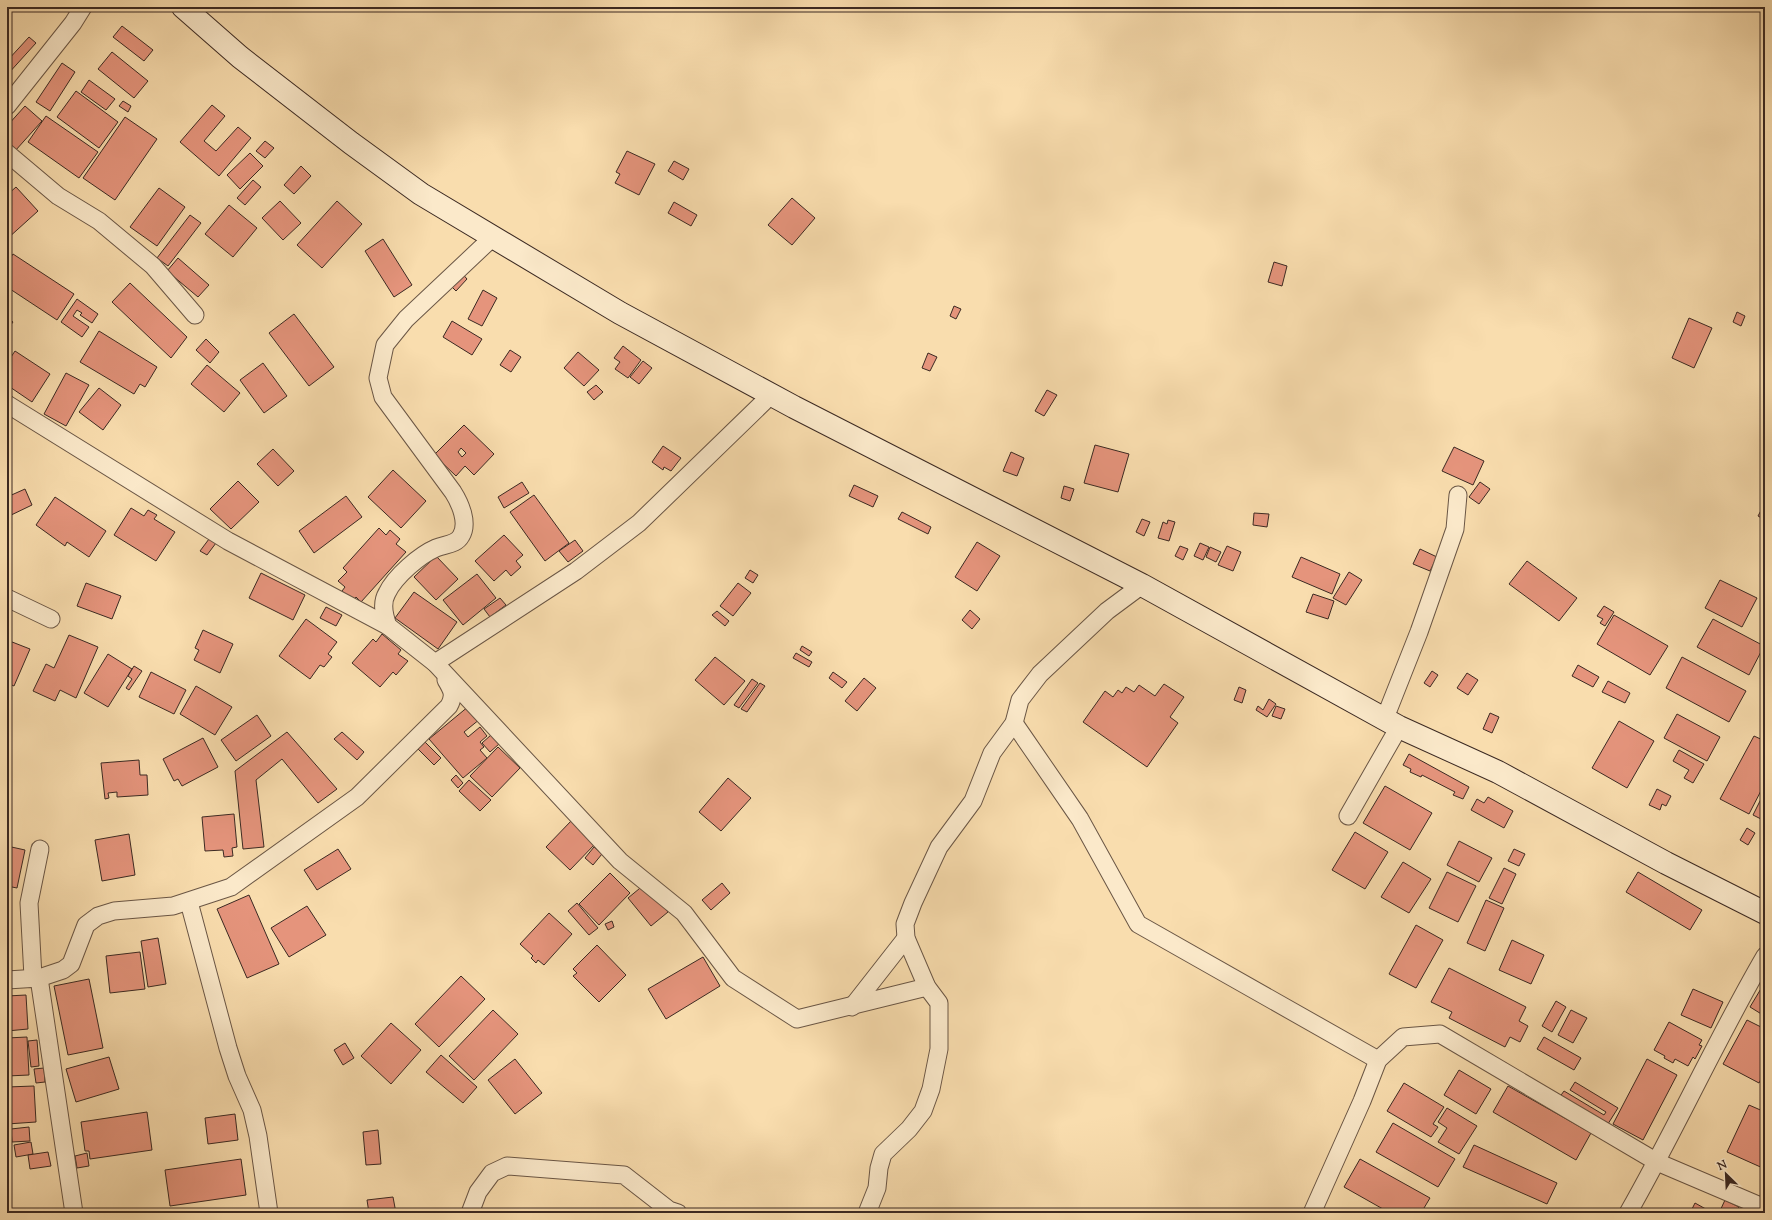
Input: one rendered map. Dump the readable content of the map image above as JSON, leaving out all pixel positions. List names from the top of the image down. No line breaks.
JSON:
{"north":"top left"}
